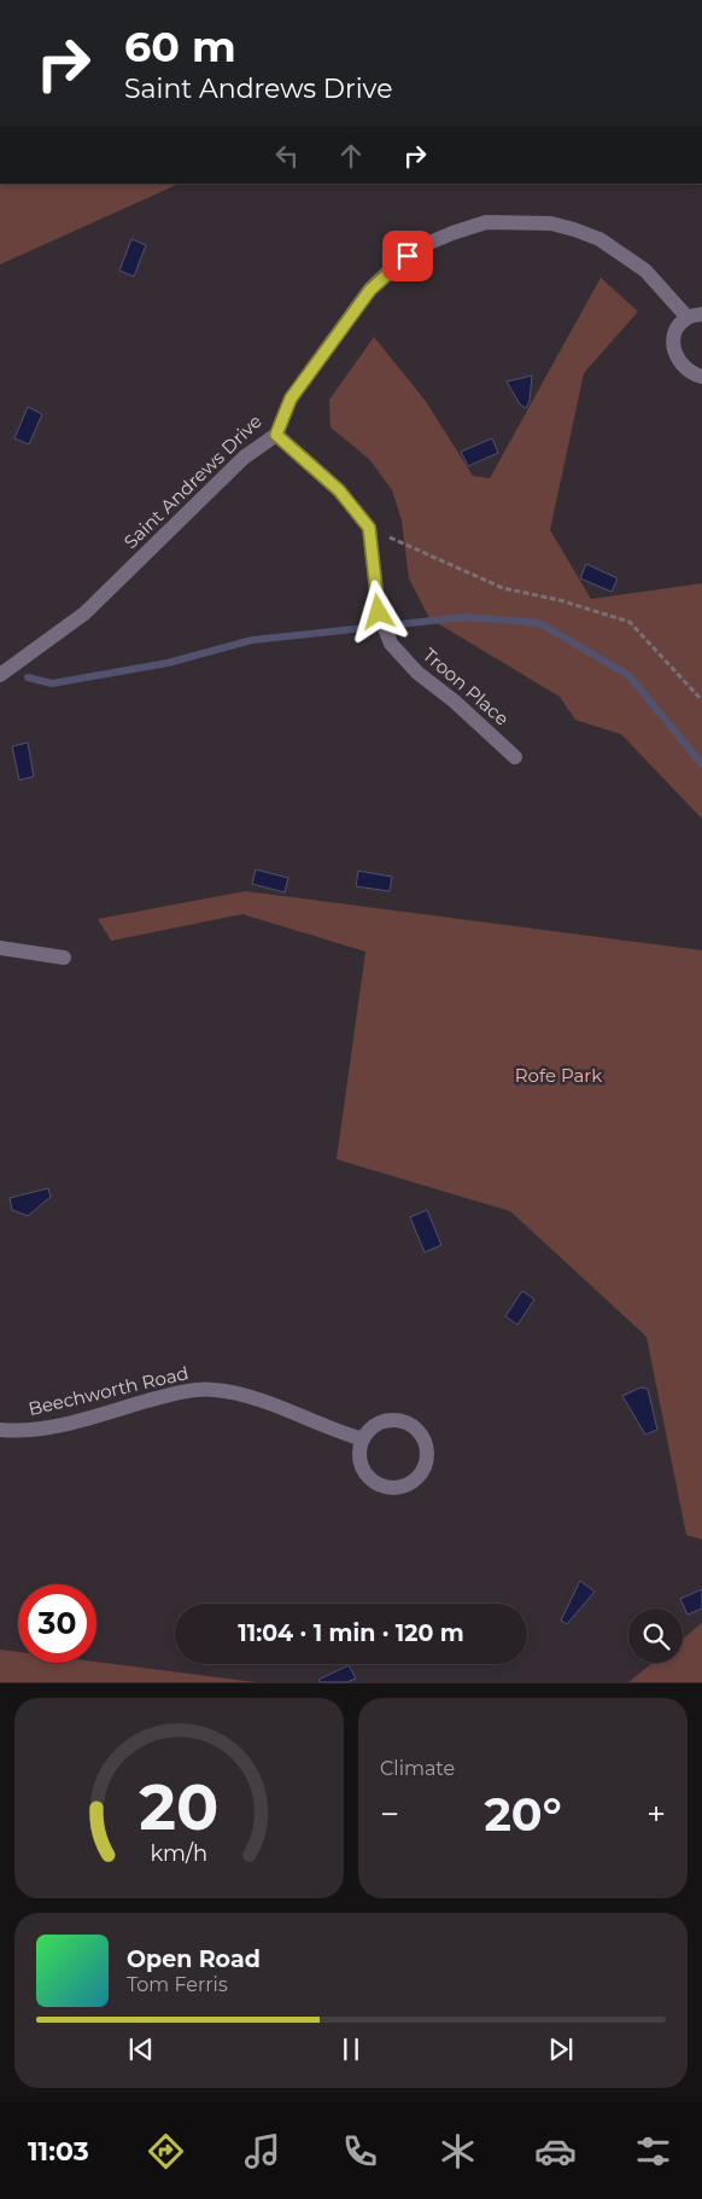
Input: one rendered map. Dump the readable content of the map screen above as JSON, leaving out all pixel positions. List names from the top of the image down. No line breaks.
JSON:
{"streets":{"street":["Saint Andrews Drive","Troon Place","Beechworth Road"]},"parks":["Rofe Park"],"page":{"turn":["60 m","Saint Andrews Drive"],"limit":"30","trip":"11:04 · 1 min · 120 m","tile":"Climate","heat":["−","20°","+"],"song":["Open Road","Tom Ferris"],"tabs":"11:03","gauge":["20","km/h"]}}
